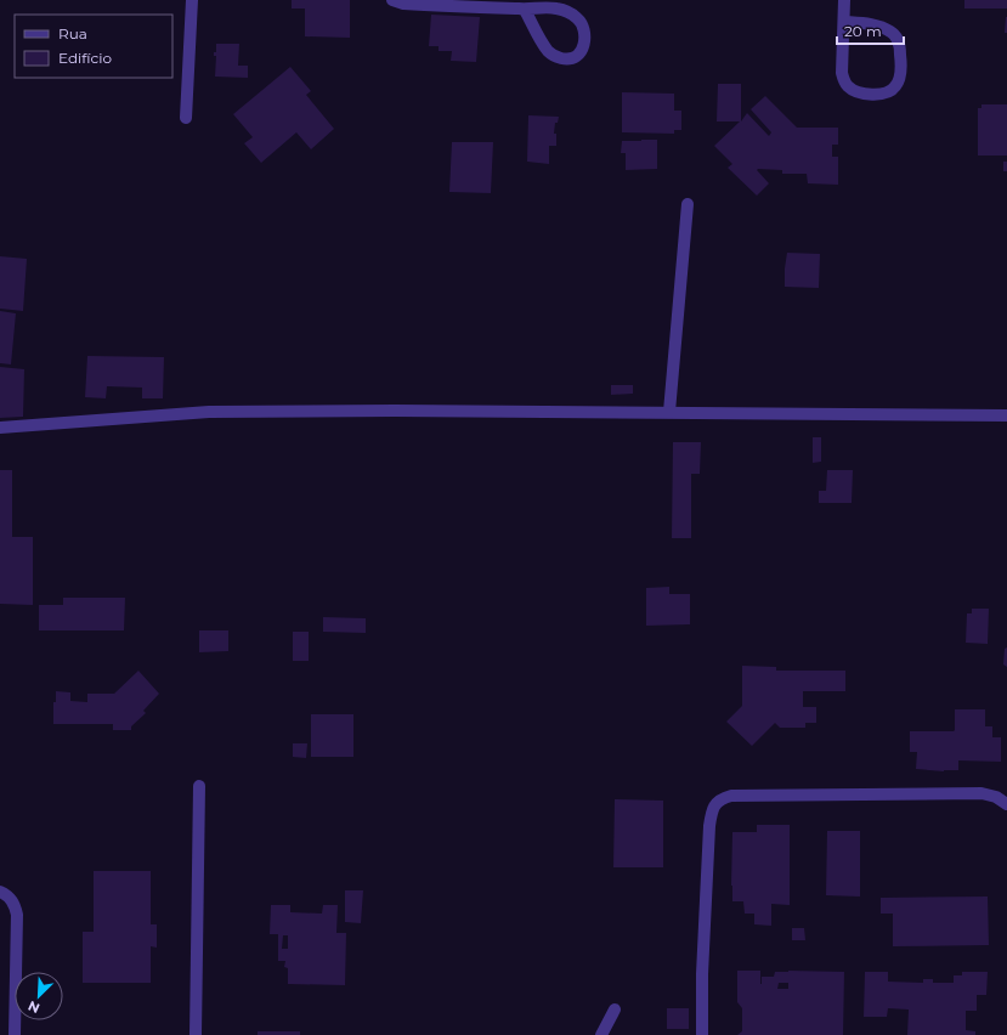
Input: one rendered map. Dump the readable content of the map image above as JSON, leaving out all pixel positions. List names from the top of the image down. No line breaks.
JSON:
{"legend":["Rua","Edifício"],"scale_bar":"20 m","north":"bottom left"}
